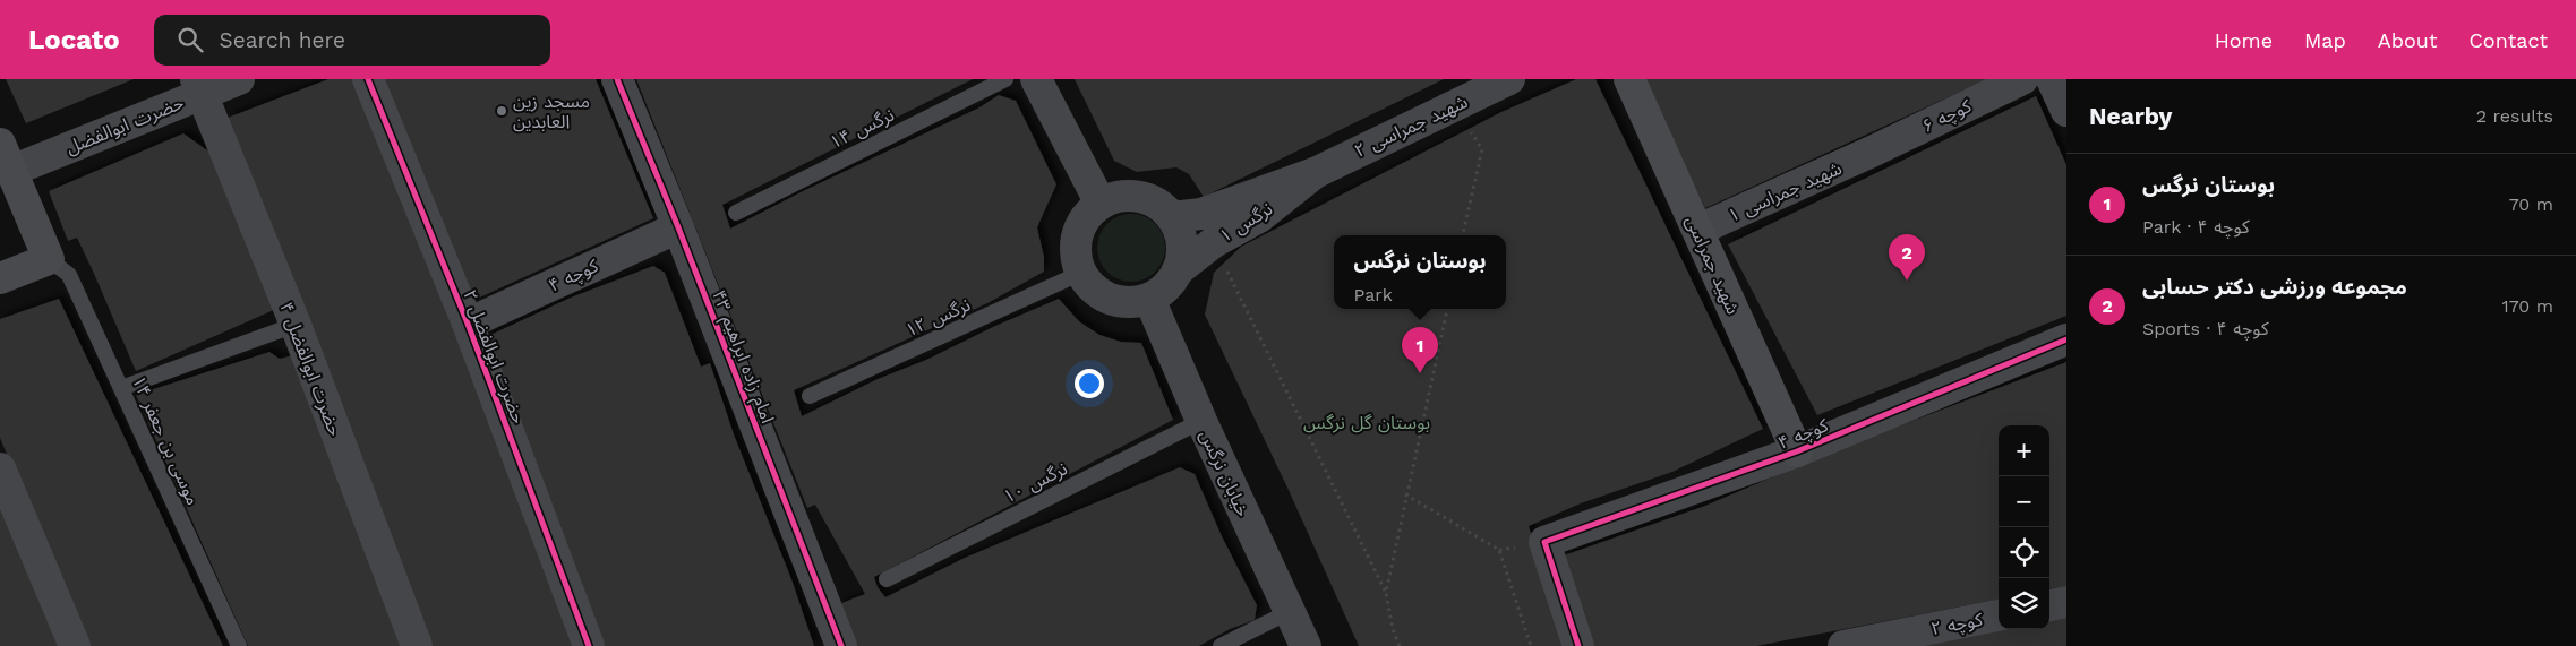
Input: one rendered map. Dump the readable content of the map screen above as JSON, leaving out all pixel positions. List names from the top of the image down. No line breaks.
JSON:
{"streets":{"street":["کوچه ۶","حضرت ابوالفضل","شهید جمراسی ۲","شهید جمراسی ۱","نرگس ۱","شهید جمراسی","کوچه ۴","حضرت ابوالفضل ۲","امام زاده ابراهیم ۴۳","حضرت ابوالفضل ۴","خیابان نرگس","کوچه ۲"],"lane":["نرگس ۱۴","نرگس ۱۲","موسی بن جعفر ۱۴","نرگس ۱۰"]},"crossings":[["کوچه ۶","شهید جمراسی ۱"],["حضرت ابوالفضل","حضرت ابوالفضل ۴"],["شهید جمراسی ۲","نرگس ۱"],["شهید جمراسی ۱","شهید جمراسی"],["نرگس ۱","نرگس ۱۲"],["نرگس ۱","خیابان نرگس"],["شهید جمراسی","کوچه ۴"],["کوچه ۴","حضرت ابوالفضل ۲"],["کوچه ۴","امام زاده ابراهیم ۴۳"],["نرگس ۱۲","خیابان نرگس"],["خیابان نرگس","نرگس ۱۰"]],"parks":["بوستان گل نرگس"],"places":["مسجد زین العابدین"],"page":{"header":"Locato","search":"Search here","nav":["Home","Map","About","Contact"],"heading":["Nearby","2 results"],"list":[{"mark":"1","name":"بوستان نرگس","note":"Park · کوچه ۴","value":"70 m"},{"mark":"2","name":"مجموعه ورزشی دکتر حسابی","note":"Sports · کوچه ۴","value":"170 m"}],"pins":["2","1"],"popup":["بوستان نرگس","Park"],"map_buttons":["+","−"]}}
